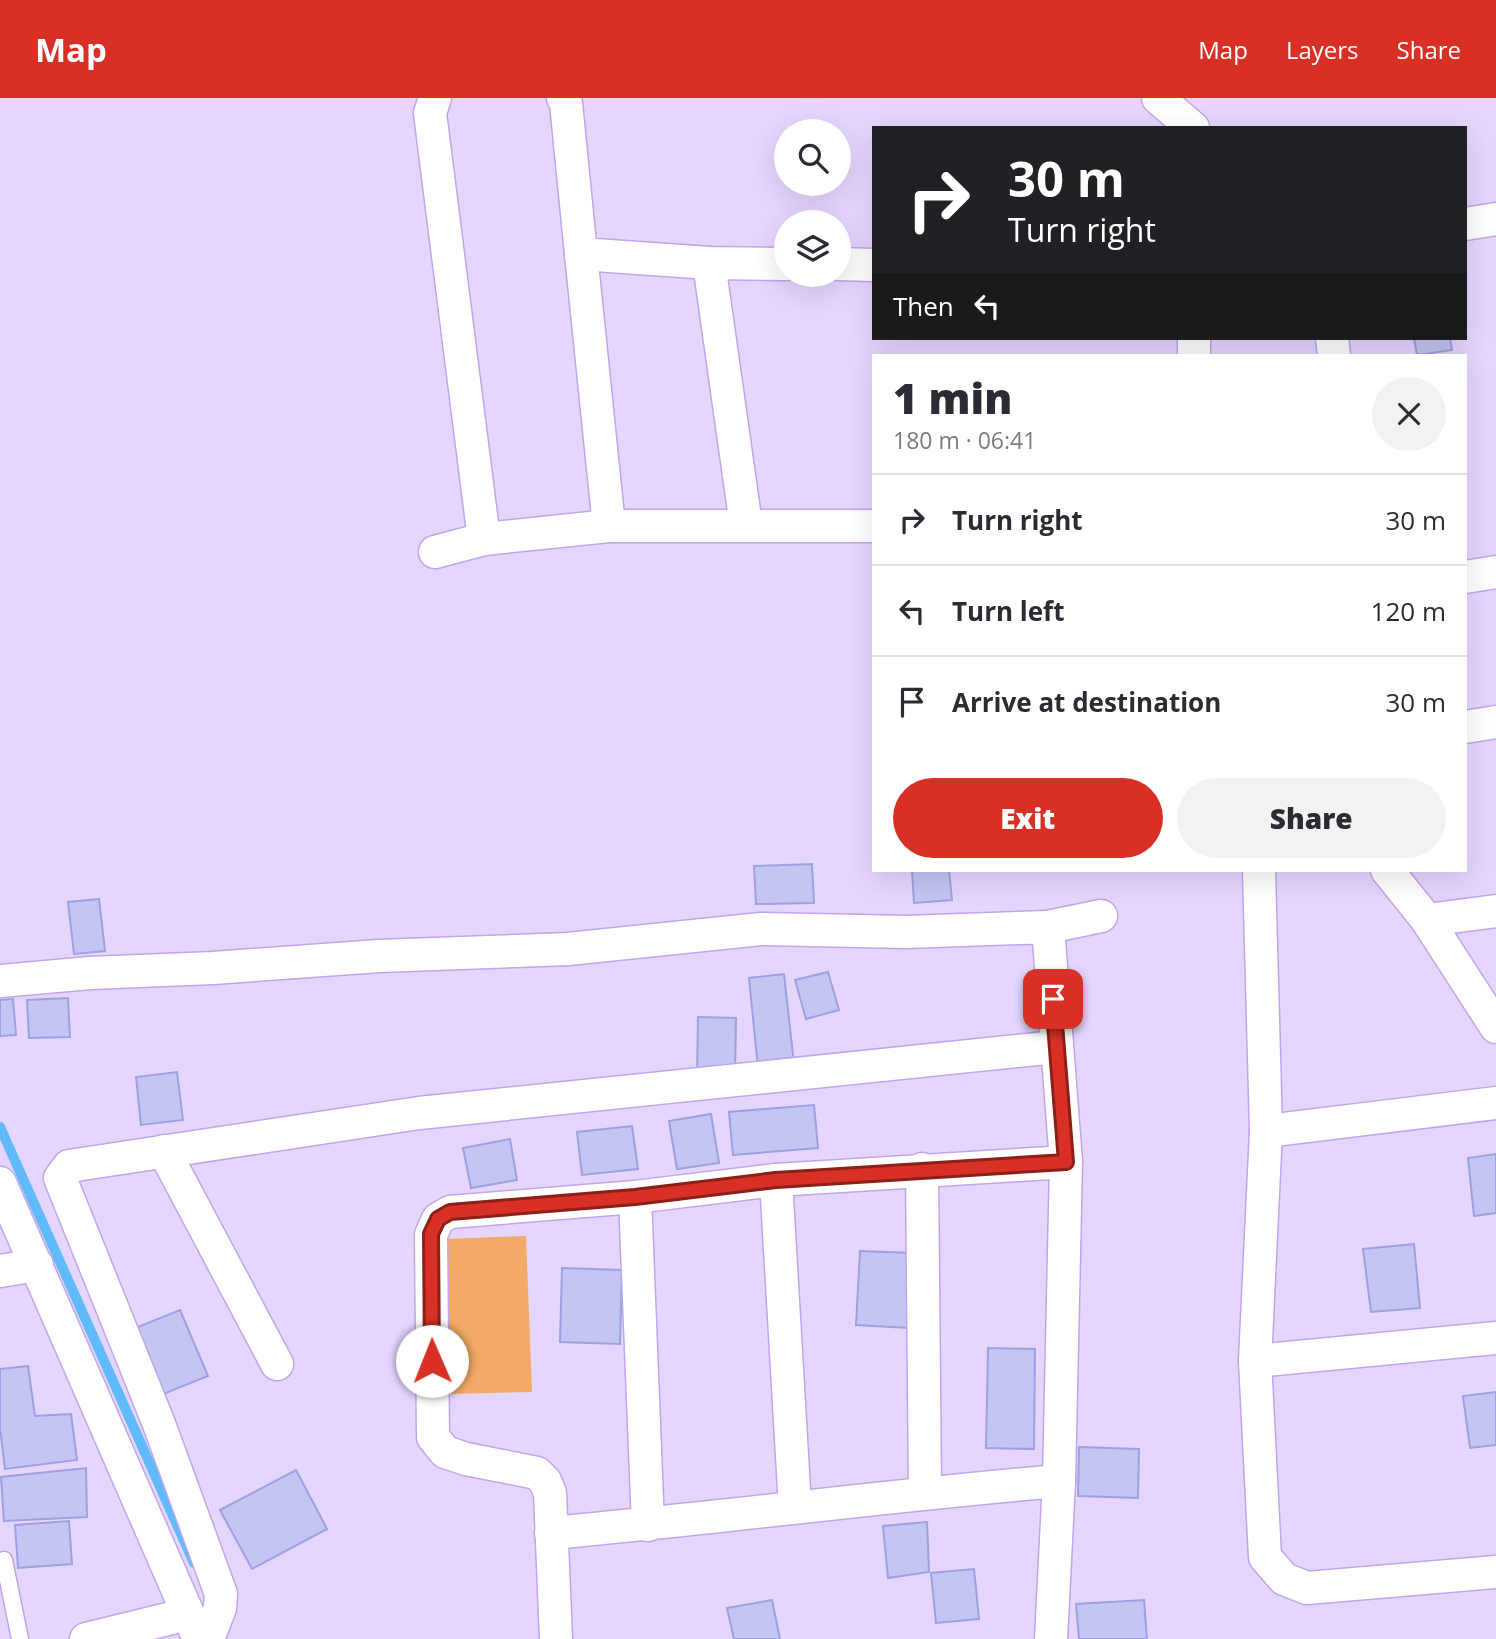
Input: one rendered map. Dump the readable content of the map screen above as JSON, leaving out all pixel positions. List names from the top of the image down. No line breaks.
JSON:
{"page":{"header":"Map","nav":["Map","Layers","Share"],"turn":["30 m","Turn right"],"then":"Then","heading":["1 min","180 m · 06:41"],"list":[{"name":"Turn right","value":"30 m"},{"name":"Turn left","value":"120 m"},{"name":"Arrive at destination","value":"30 m"}],"buttons":["Exit","Share"]}}
